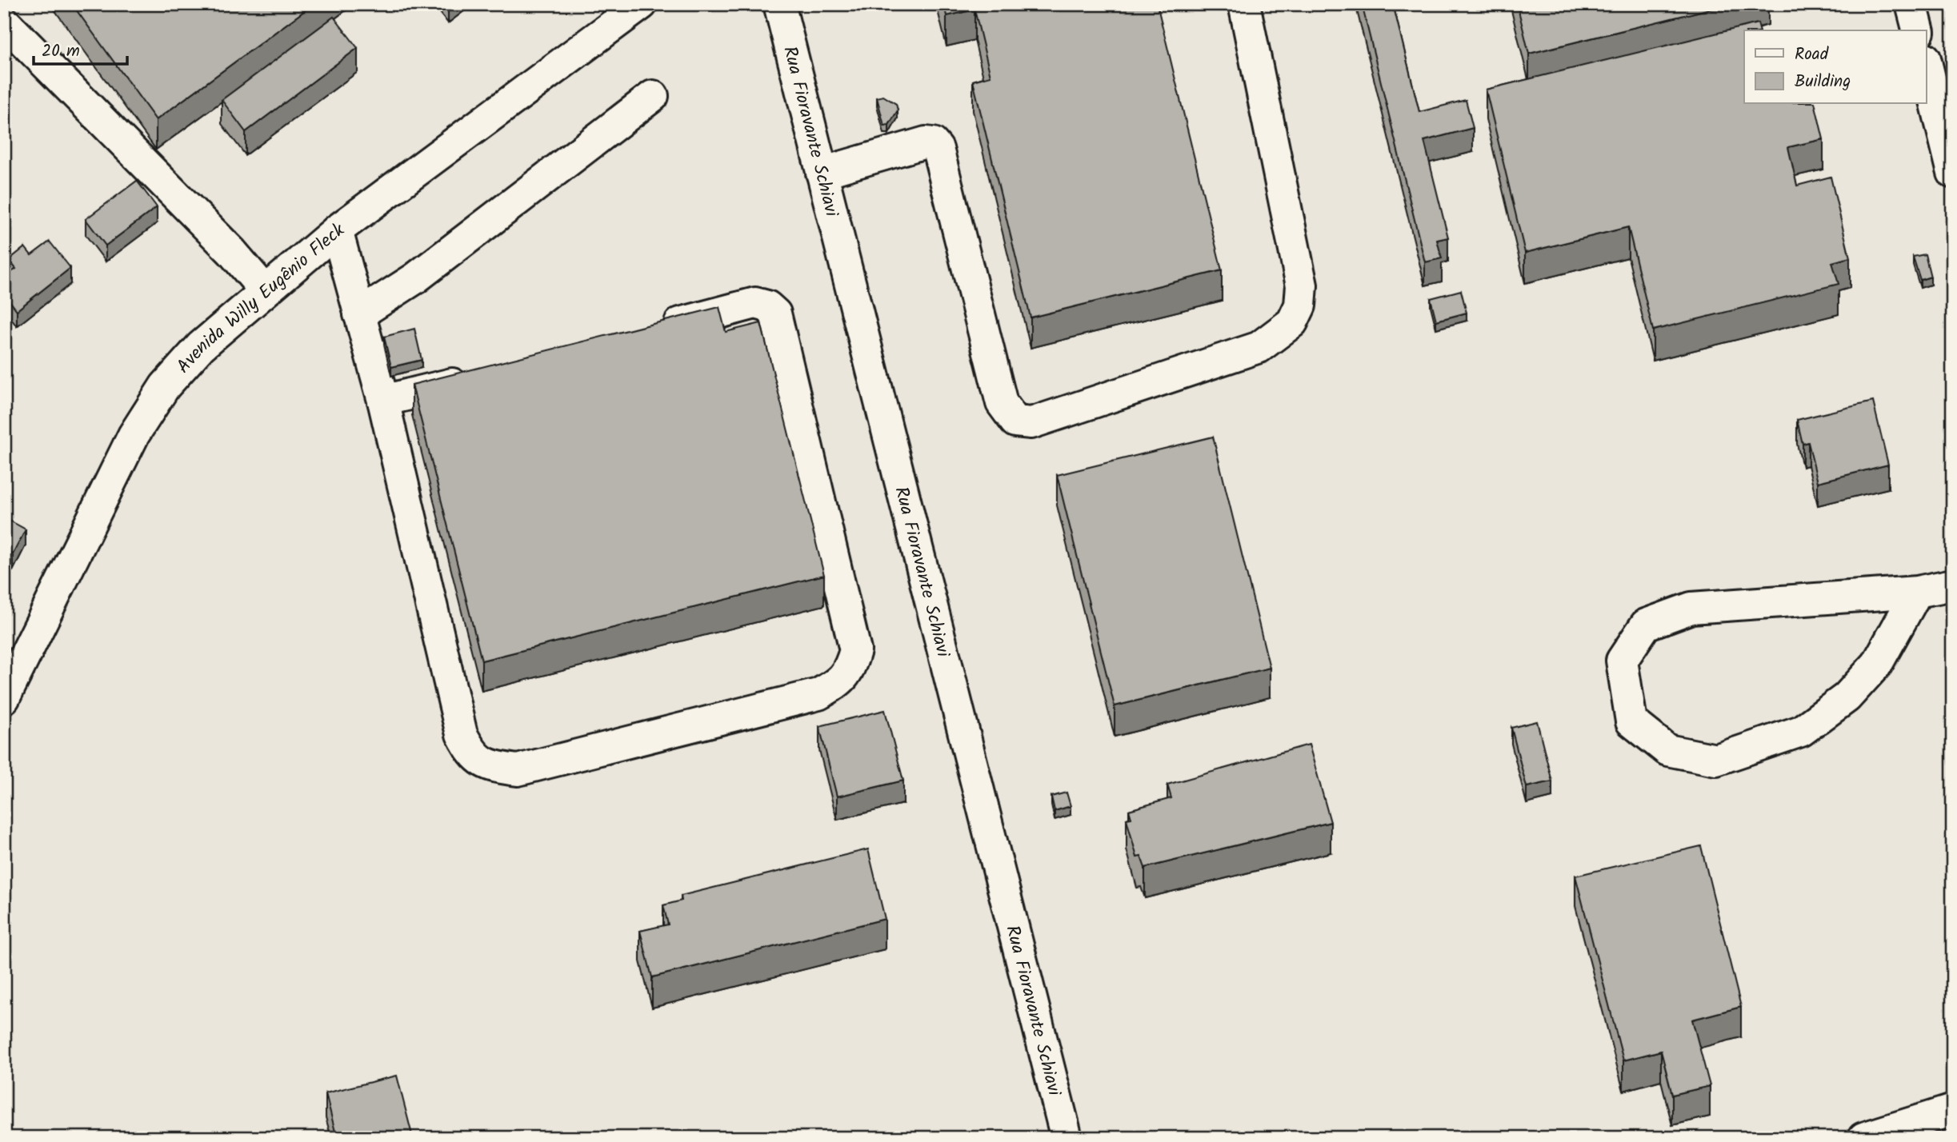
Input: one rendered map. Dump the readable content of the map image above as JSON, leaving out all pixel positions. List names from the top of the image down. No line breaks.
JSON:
{"streets":{"street":["Rua Fioravante Schiavi","Avenida Willy Eugênio Fleck"]},"legend":["Road","Building"],"scale_bar":"20 m"}
